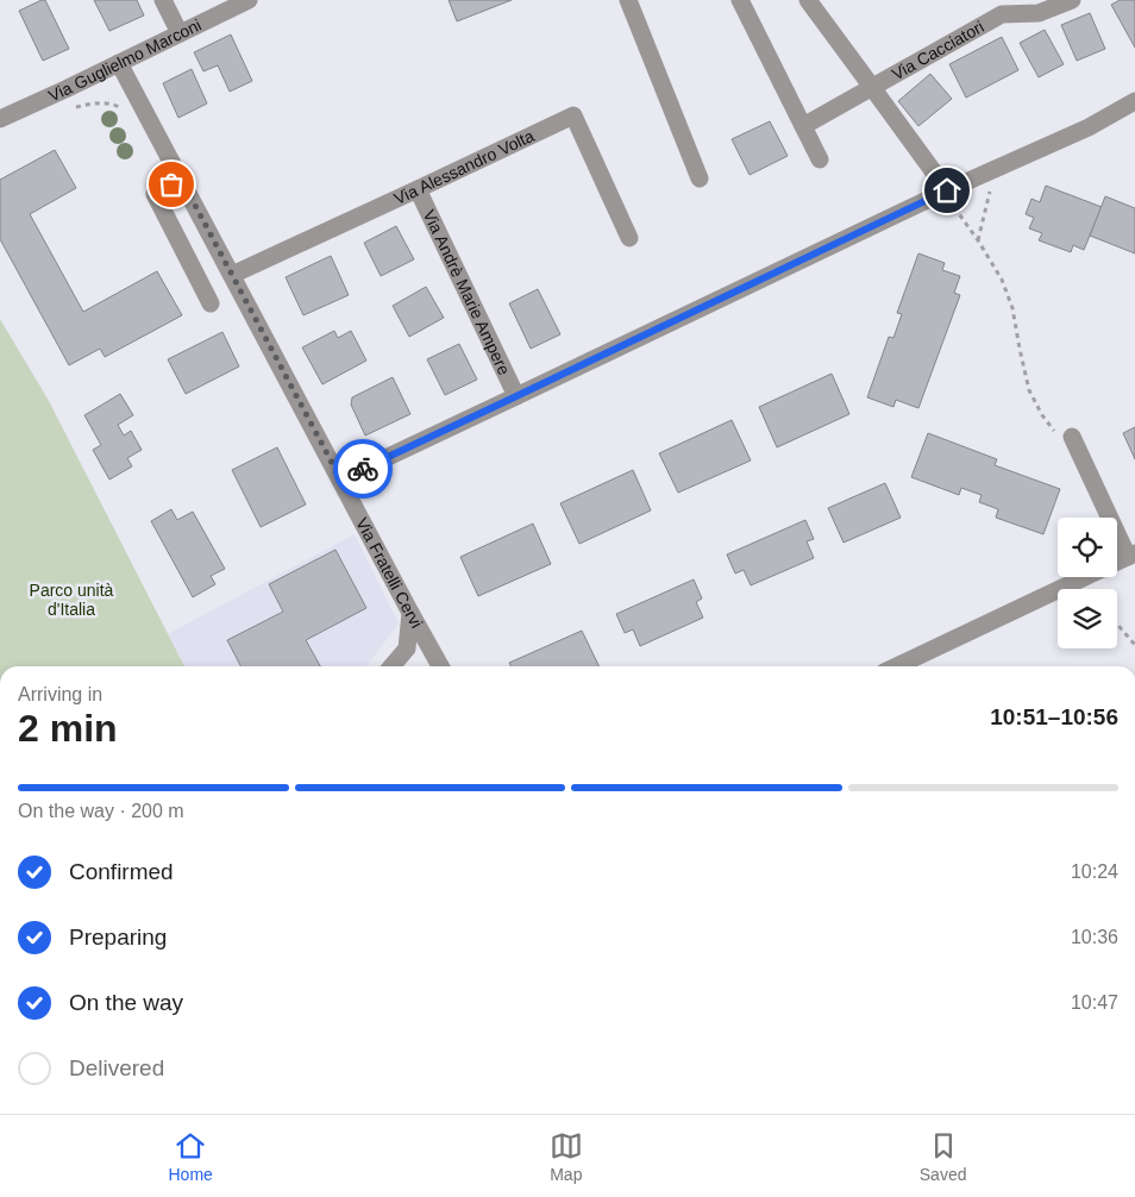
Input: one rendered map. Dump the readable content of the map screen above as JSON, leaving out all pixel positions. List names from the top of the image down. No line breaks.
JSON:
{"streets":{"street":["Via Cacciatori","Via Guglielmo Marconi","Via Alessandro Volta","Via Andrè Marie Ampere","Via Fratelli Cervi"]},"crossings":[["Via Guglielmo Marconi","Via Fratelli Cervi"],["Via Alessandro Volta","Via Andrè Marie Ampere"],["Via Alessandro Volta","Via Fratelli Cervi"]],"parks":["Parco unità d'Italia"],"page":{"heading":["2 min","Arriving in","10:51–10:56"],"bar":"On the way · 200 m","list":[["Confirmed","10:24"],["Preparing","10:36"],["On the way","10:47"],"Delivered"],"tabs":["Home","Map","Saved"]}}
